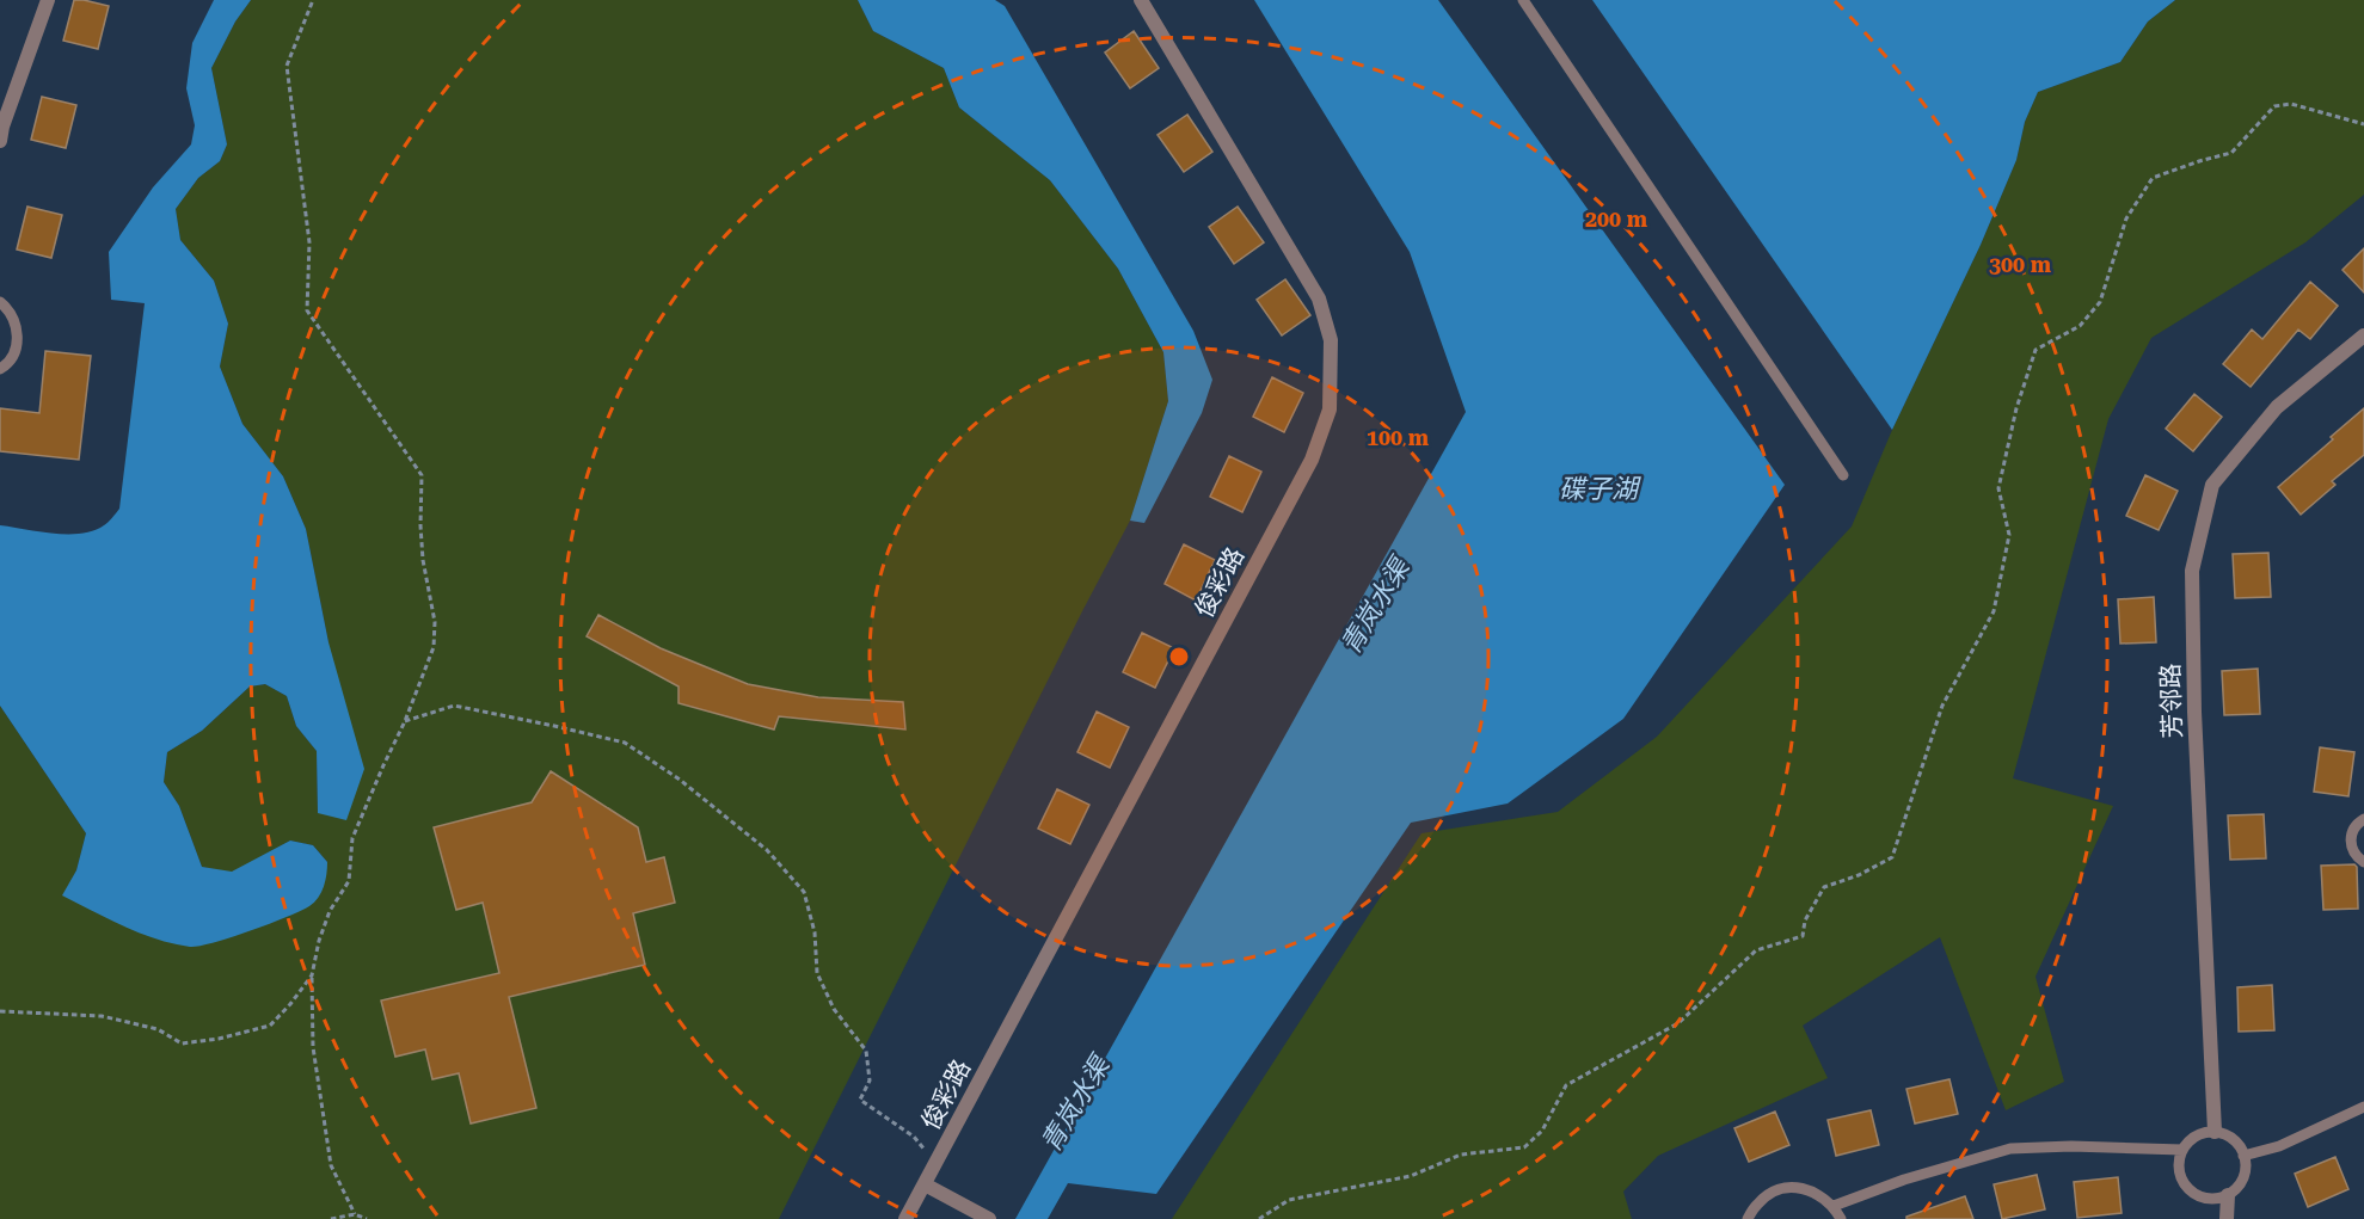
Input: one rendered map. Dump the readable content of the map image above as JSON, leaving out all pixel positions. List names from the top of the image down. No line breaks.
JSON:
{"streets":{"street":["俊彩路","芳邻路"]},"water":["碟子湖","青岚水渠"],"rings":["200 m","300 m","100 m"]}
